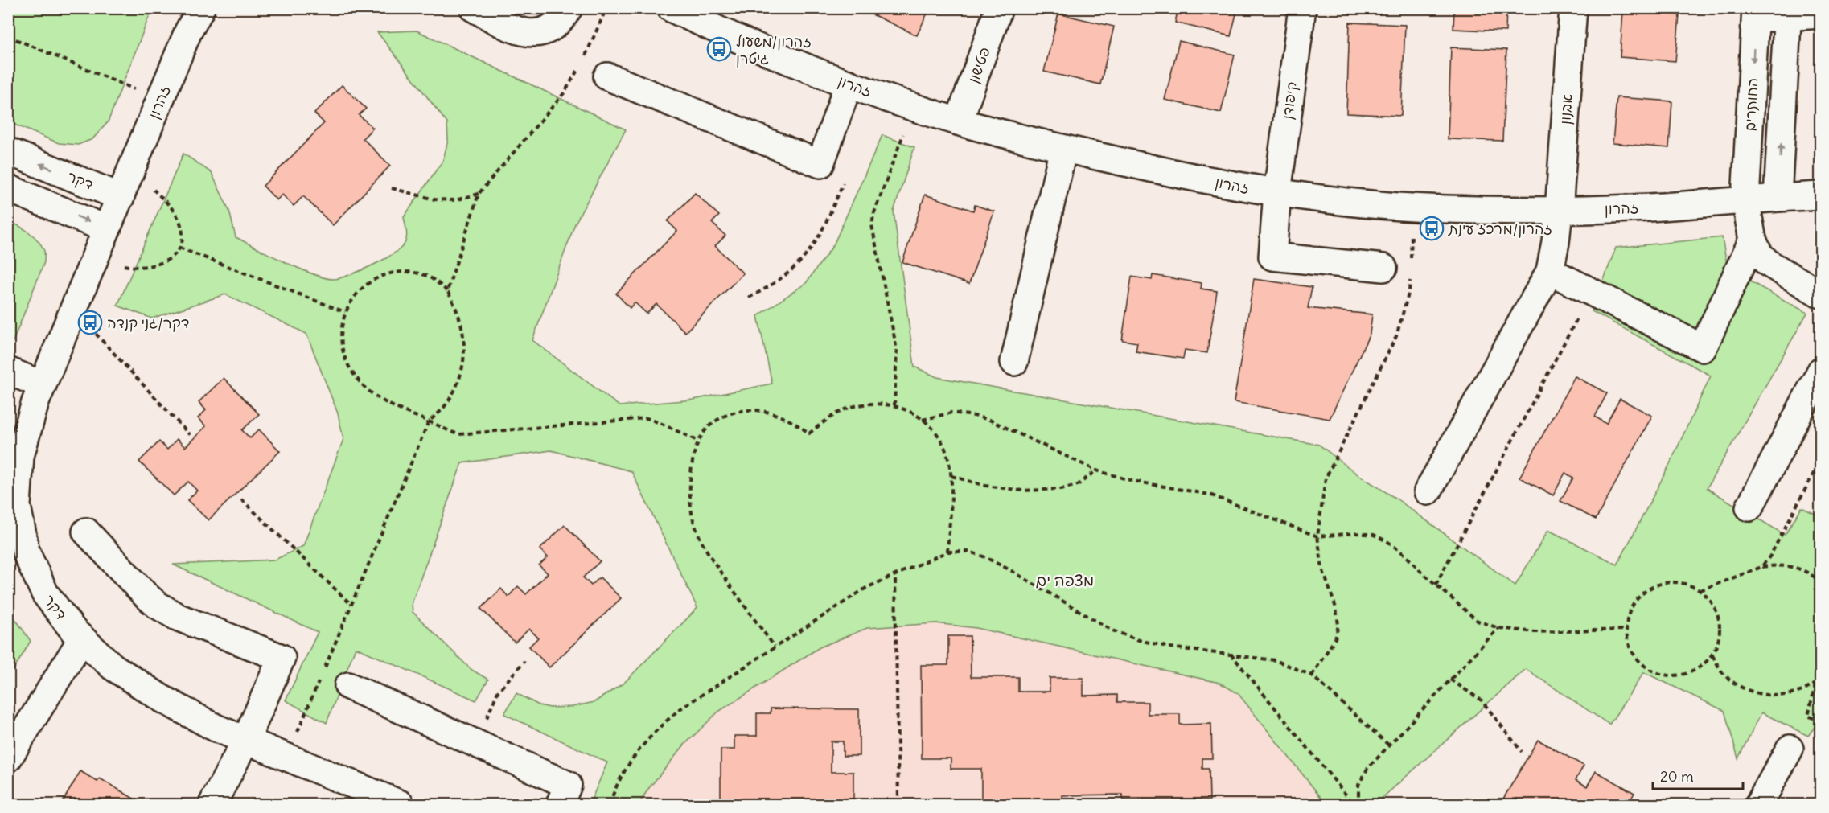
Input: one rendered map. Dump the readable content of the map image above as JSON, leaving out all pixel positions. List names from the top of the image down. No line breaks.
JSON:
{"streets":{"street":["פטישון","זהרון","קיפודן","החותרים","אבנון","דקר"]},"crossings":[["פטישון","זהרון"],["זהרון","קיפודן"],["זהרון","החותרים"],["זהרון","אבנון"],["זהרון","דקר"]],"districts":["מצפה ים"],"places":{"bus stop":["זהרון/משעול גיטרן","זהרון/מרכז עינת","דקר/גני קנדה"]},"scale_bar":"20 m"}
